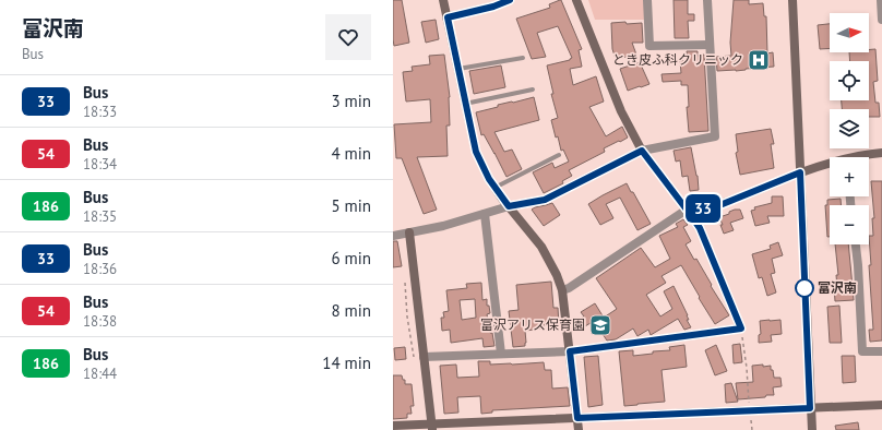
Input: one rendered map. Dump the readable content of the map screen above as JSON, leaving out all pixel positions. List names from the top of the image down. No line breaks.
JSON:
{"places":{"hospital":["とき皮ふ科クリニック"],"other":["富沢南"],"school or university":["富沢アリス保育園"]},"lines":["bus line 33"],"north":"right","page":{"heading":["富沢南","Bus"],"on_map":"33","map_buttons":["+","−"],"list":[{"mark":"33","name":"Bus","note":"18:33","value":"3 min"},{"mark":"54","name":"Bus","note":"18:34","value":"4 min"},{"mark":"186","name":"Bus","note":"18:35","value":"5 min"},{"mark":"33","name":"Bus","note":"18:36","value":"6 min"},{"mark":"54","name":"Bus","note":"18:38","value":"8 min"},{"mark":"186","name":"Bus","note":"18:44","value":"14 min"}]}}
